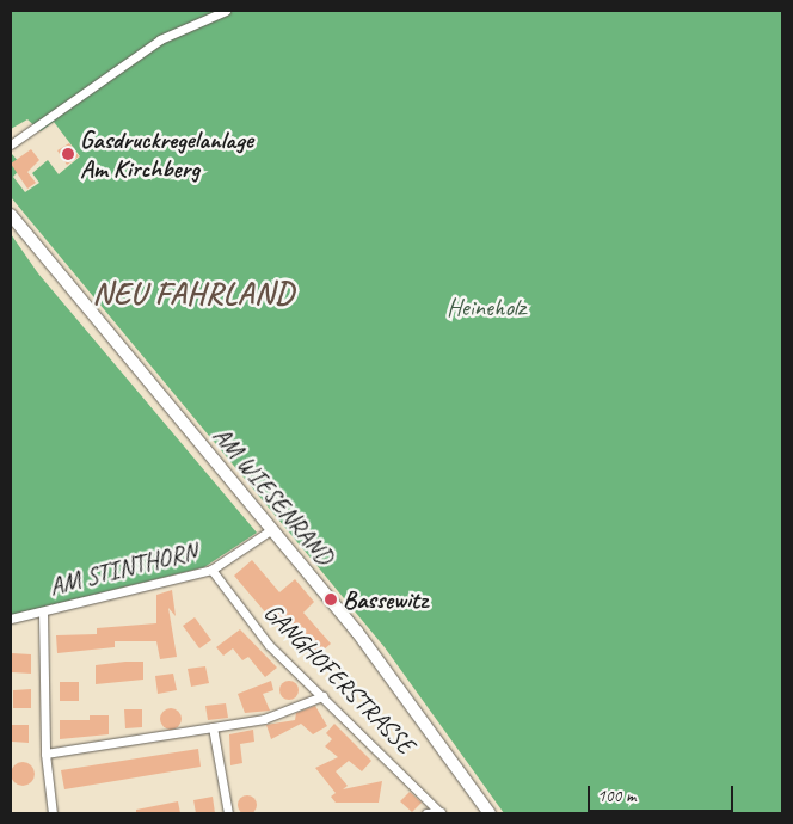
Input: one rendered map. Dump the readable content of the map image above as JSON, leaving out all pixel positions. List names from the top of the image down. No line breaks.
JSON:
{"streets":{"main road":["AM WIESENRAND"],"street":["AM STINTHORN","GANGHOFERSTRASSE"]},"crossings":[["AM WIESENRAND","AM STINTHORN"],["AM STINTHORN","GANGHOFERSTRASSE"]],"districts":["NEU FAHRLAND"],"parks":["Heineholz"],"places":["Gasdruckregelanlage Am Kirchberg","Bassewitz"],"scale_bar":"100 m"}
